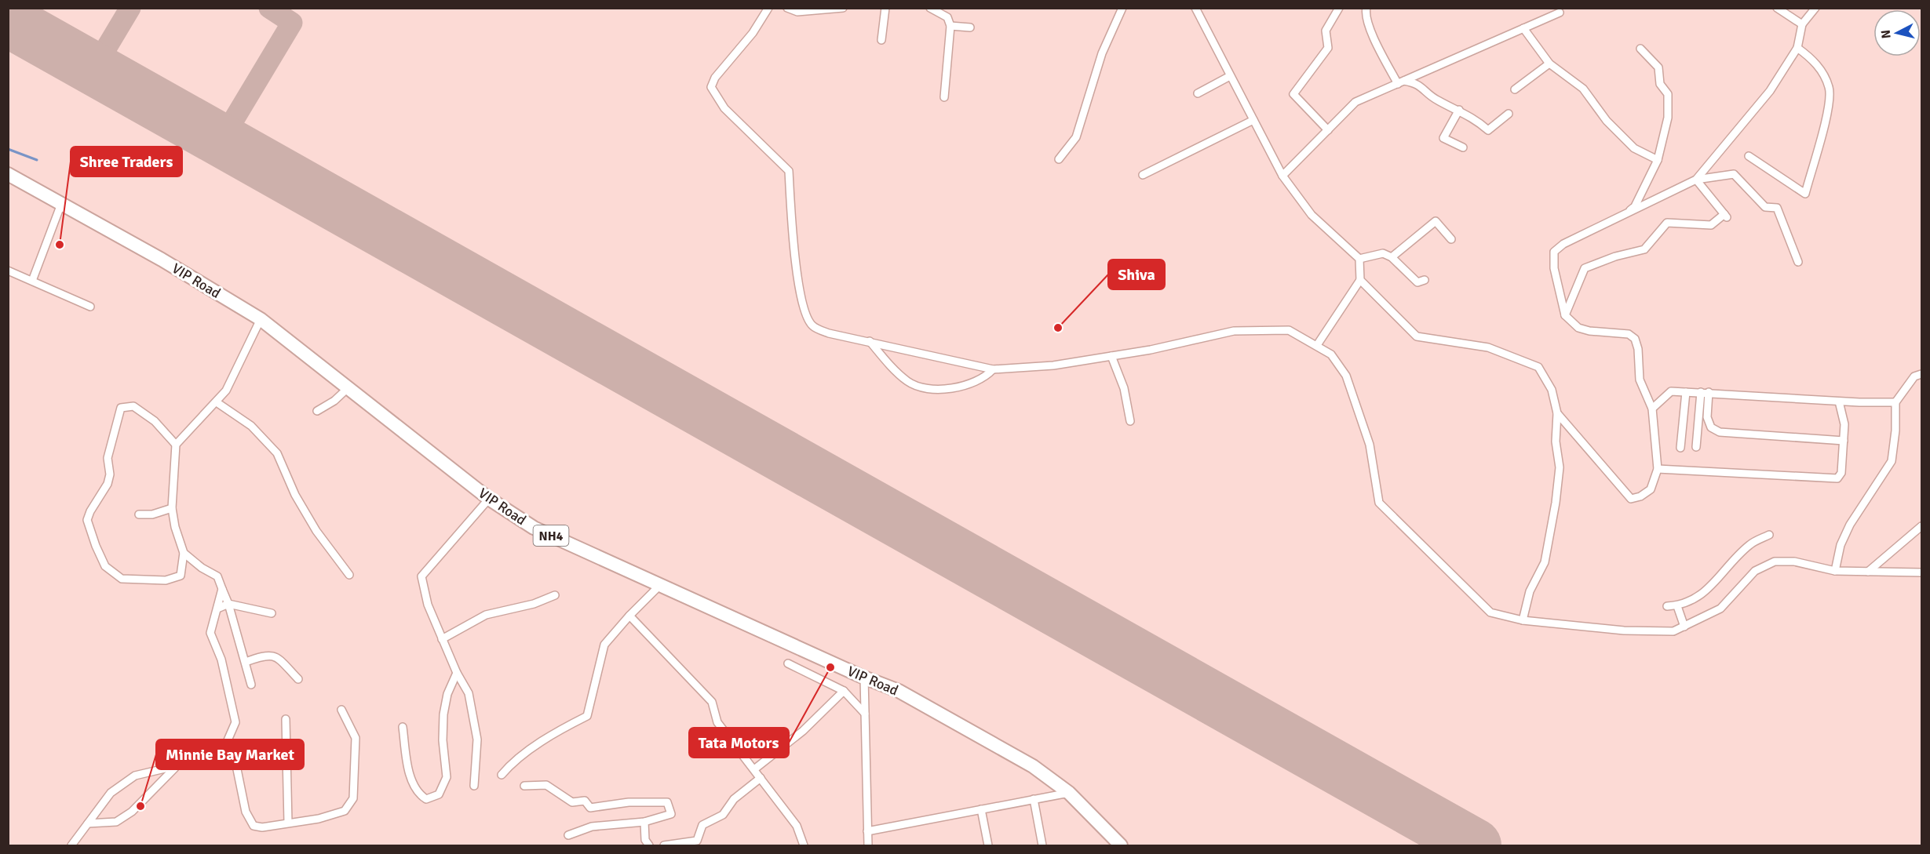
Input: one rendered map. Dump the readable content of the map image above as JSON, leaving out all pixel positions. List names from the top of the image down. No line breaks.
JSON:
{"streets":{"highway":["VIP Road","NH4"]},"places":["Shree Traders","Shiva","Tata Motors","Minnie Bay Market"],"north":"left"}
